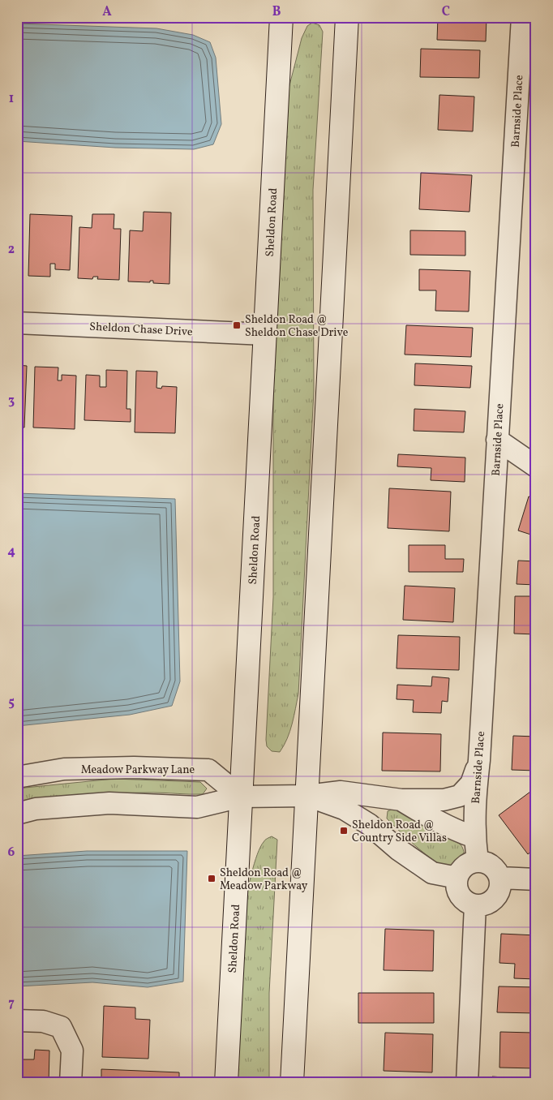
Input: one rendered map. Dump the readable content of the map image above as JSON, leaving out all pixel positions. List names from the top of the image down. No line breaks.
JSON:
{"streets":{"main road":["Sheldon Road"],"street":["Barnside Place","Sheldon Chase Drive","Meadow Parkway Lane"]},"crossings":[["Sheldon Road","Sheldon Chase Drive"],["Sheldon Road","Meadow Parkway Lane"]],"places":{"transit":["Sheldon Road @ Sheldon Chase Drive","Sheldon Road @ Country Side Villas","Sheldon Road @ Meadow Parkway"]},"grid":{"columns":["A","B","C"],"rows":["1","2","3","4","5","6","7"]}}
